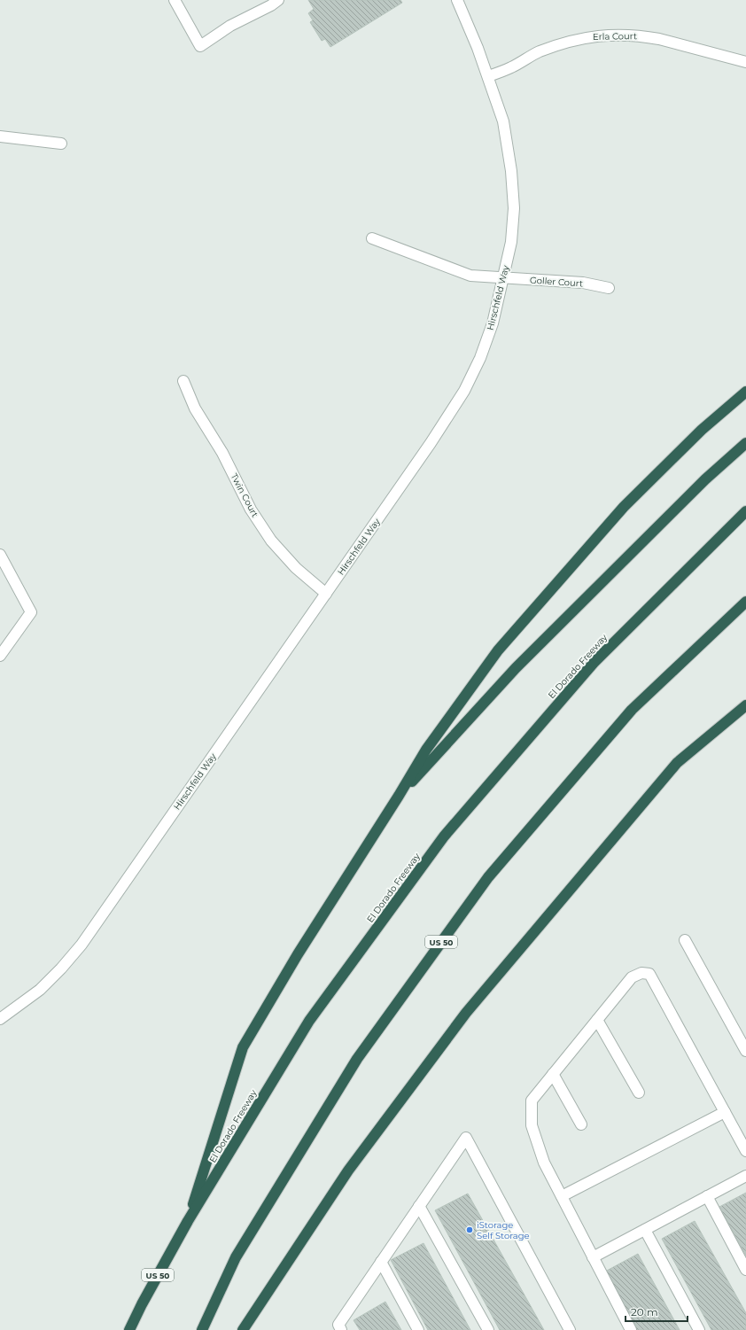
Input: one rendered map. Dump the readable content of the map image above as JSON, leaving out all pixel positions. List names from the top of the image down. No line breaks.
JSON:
{"streets":{"highway":["El Dorado Freeway","US 50"],"street":["Erla Court","Goller Court","Hirschfeld Way","Twin Court"]},"crossings":[["Erla Court","Hirschfeld Way"],["Goller Court","Hirschfeld Way"],["Hirschfeld Way","Twin Court"]],"places":["iStorage Self Storage"],"scale_bar":"20 m"}
